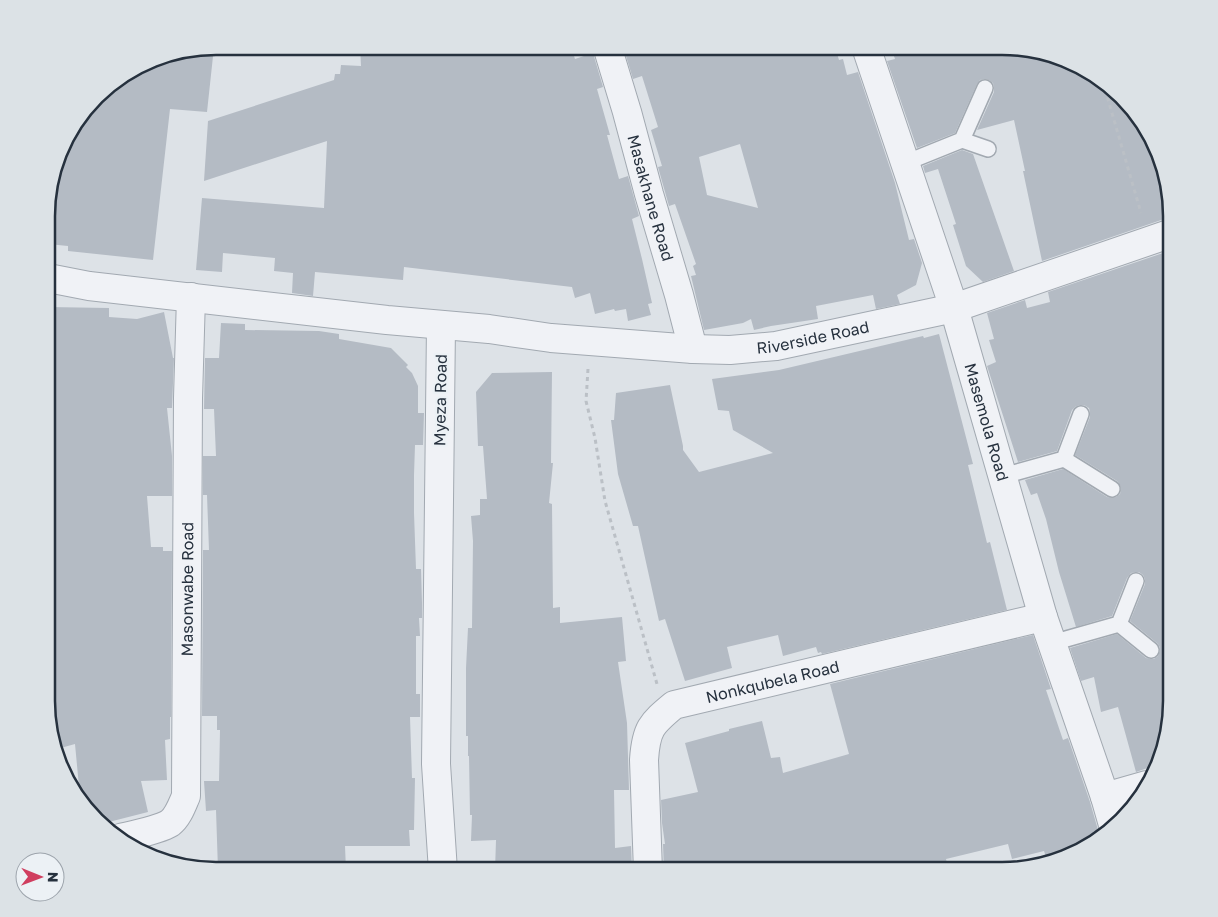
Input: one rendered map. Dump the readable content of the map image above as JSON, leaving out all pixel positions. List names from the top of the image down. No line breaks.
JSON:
{"streets":{"street":["Masakhane Road","Riverside Road","Myeza Road","Masemola Road","Masonwabe Road","Nonkqubela Road"]},"crossings":[["Masakhane Road","Riverside Road"],["Riverside Road","Myeza Road"],["Riverside Road","Masemola Road"],["Masemola Road","Nonkqubela Road"]],"north":"right"}
